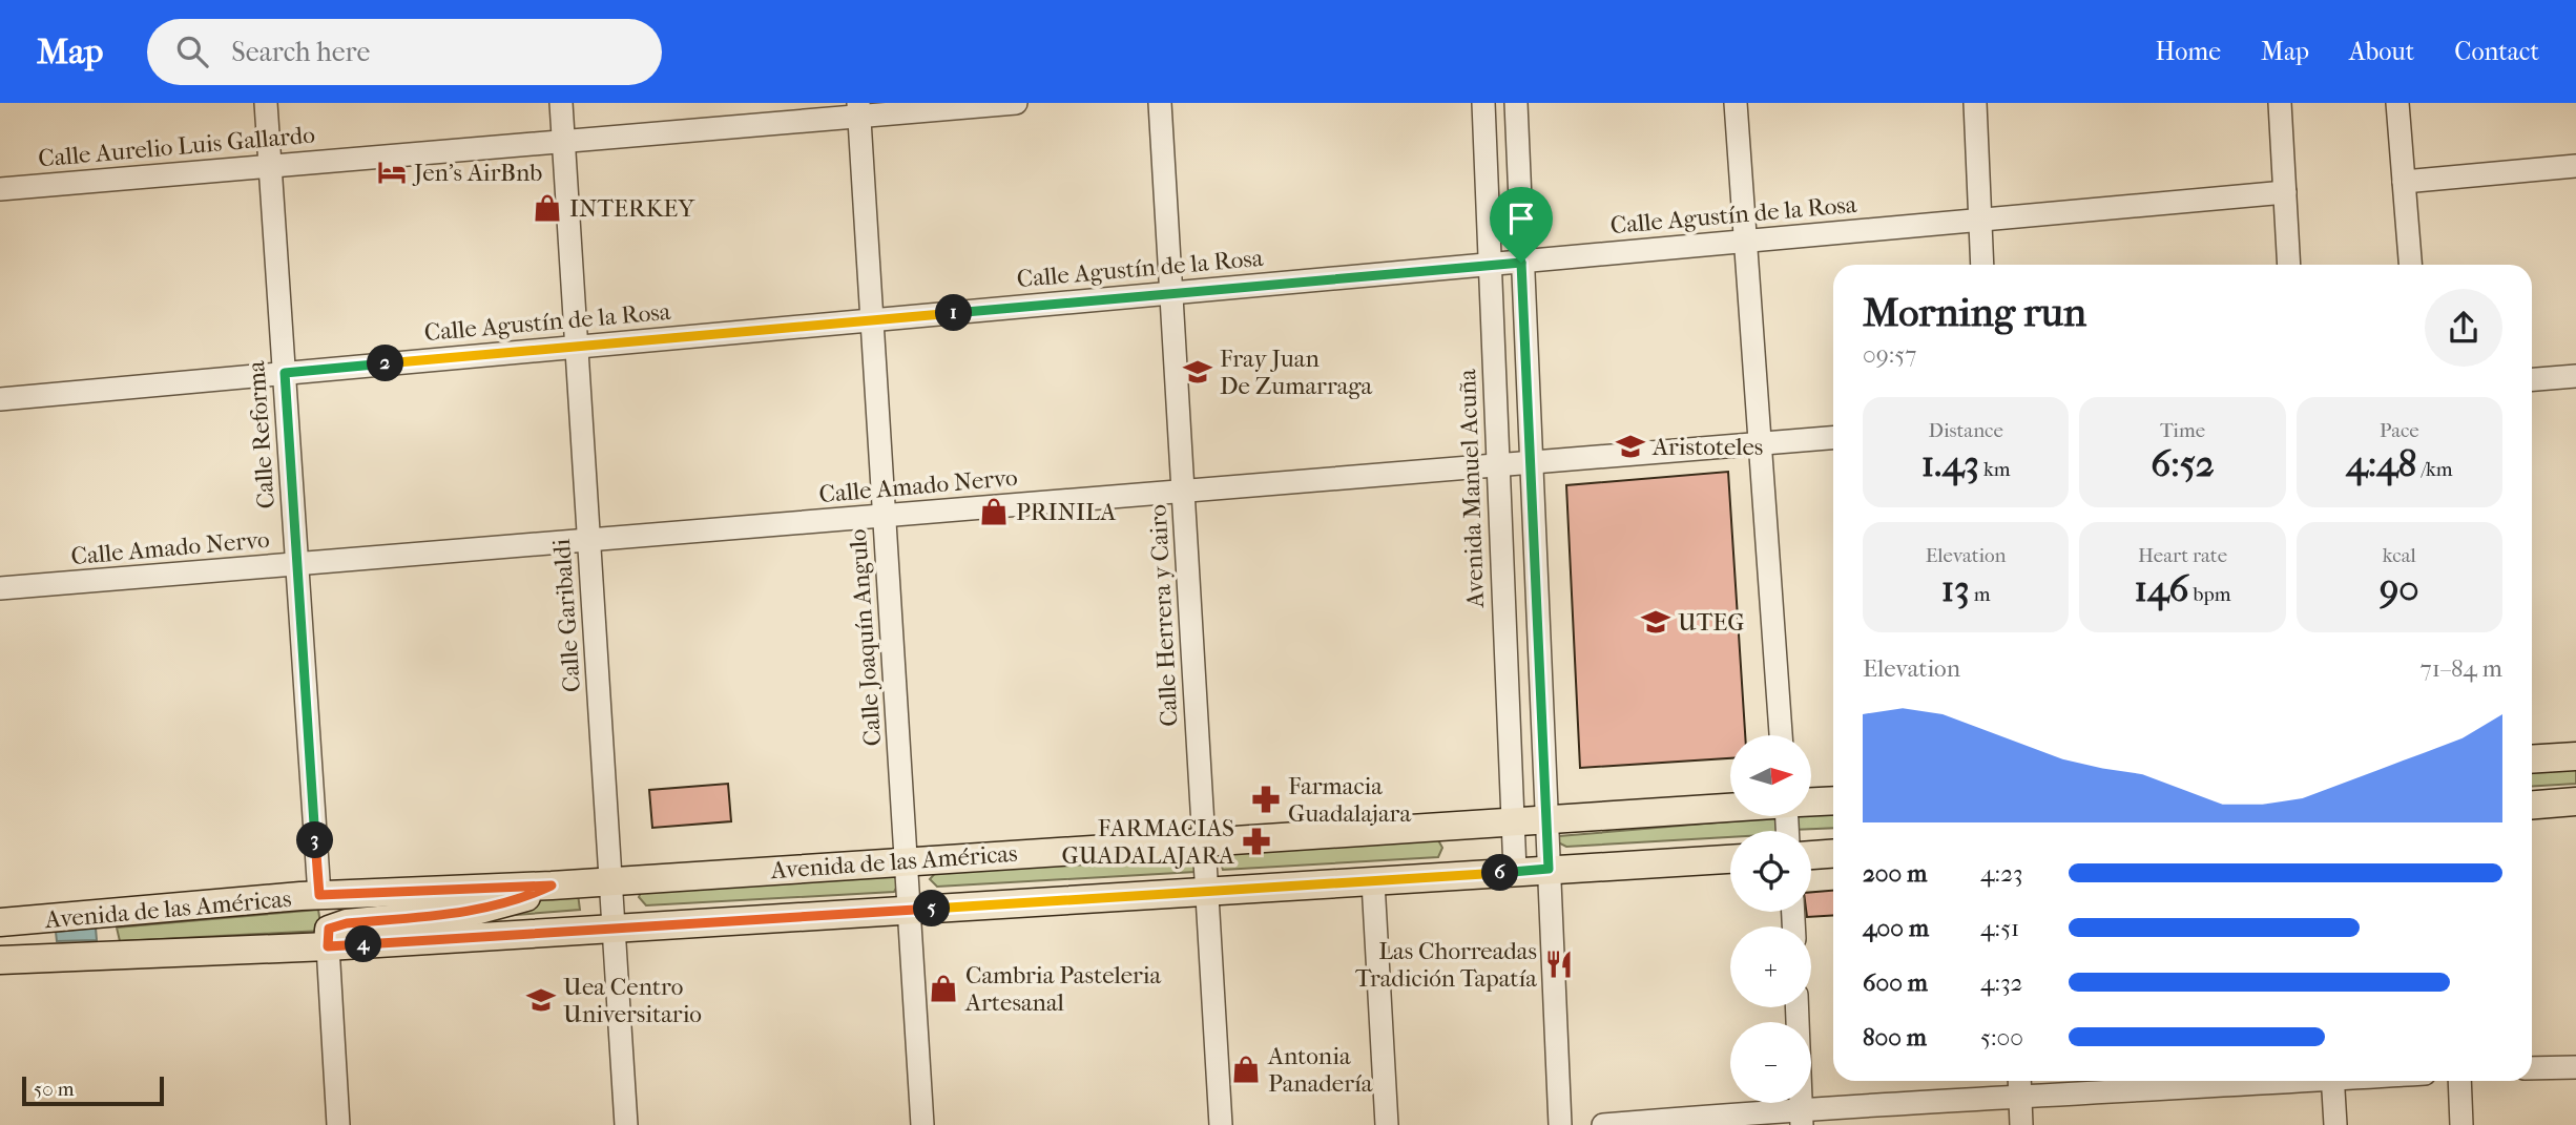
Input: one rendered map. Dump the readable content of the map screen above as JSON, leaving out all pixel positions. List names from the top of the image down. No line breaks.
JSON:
{"streets":{"main road":["Avenida de las Américas"],"street":["Calle Aurelio Luis Gallardo","Calle Agustín de la Rosa","Calle Reforma","Calle Amado Nervo","Avenida Manuel Acuña","Calle Garibaldi","Calle Herrera y Cairo","Calle Joaquín Angulo"]},"crossings":[["Calle Aurelio Luis Gallardo","Calle Reforma"],["Calle Aurelio Luis Gallardo","Calle Garibaldi"],["Calle Aurelio Luis Gallardo","Calle Joaquín Angulo"],["Calle Agustín de la Rosa","Calle Reforma"],["Calle Agustín de la Rosa","Avenida Manuel Acuña"],["Calle Agustín de la Rosa","Calle Garibaldi"],["Calle Agustín de la Rosa","Calle Herrera y Cairo"],["Calle Agustín de la Rosa","Calle Joaquín Angulo"],["Calle Reforma","Calle Amado Nervo"],["Calle Reforma","Avenida de las Américas"],["Calle Amado Nervo","Avenida Manuel Acuña"],["Calle Amado Nervo","Calle Garibaldi"],["Calle Amado Nervo","Calle Herrera y Cairo"],["Calle Amado Nervo","Calle Joaquín Angulo"],["Avenida Manuel Acuña","Avenida de las Américas"],["Calle Garibaldi","Avenida de las Américas"],["Calle Herrera y Cairo","Avenida de las Américas"],["Calle Joaquín Angulo","Avenida de las Américas"]],"places":{"hotel":["Jen's AirBnb"],"shop":["INTERKEY","PRINILA","Cambria Pasteleria Artesanal","Antonia Panadería"],"school or university":["Fray Juan De Zumarraga","Aristoteles","UTEG","Uea Centro Universitario"],"pharmacy":["Farmacia Guadalajara","FARMACIAS GUADALAJARA"],"restaurant":["Las Chorreadas Tradición Tapatía"]},"scale_bar":"50 m","north":"right","page":{"header":"Map","search":"Search here","nav":["Home","Map","About","Contact"],"heading":["Morning run","09:57"],"pins":["1","2","3","6","5","4"],"stats":[["Distance","1.43 km"],["Time","6:52"],["Pace","4:48 /km"],["Elevation","13 m"],["Heart rate","146 bpm"],["kcal","90"]],"chart":["Elevation","71–84 m"],"map_buttons":["+","−"],"list":[{"name":"200 m","note":"4:23"},{"name":"400 m","note":"4:51"},{"name":"600 m","note":"4:32"},{"name":"800 m","note":"5:00"}],"scale":"50 m"}}
